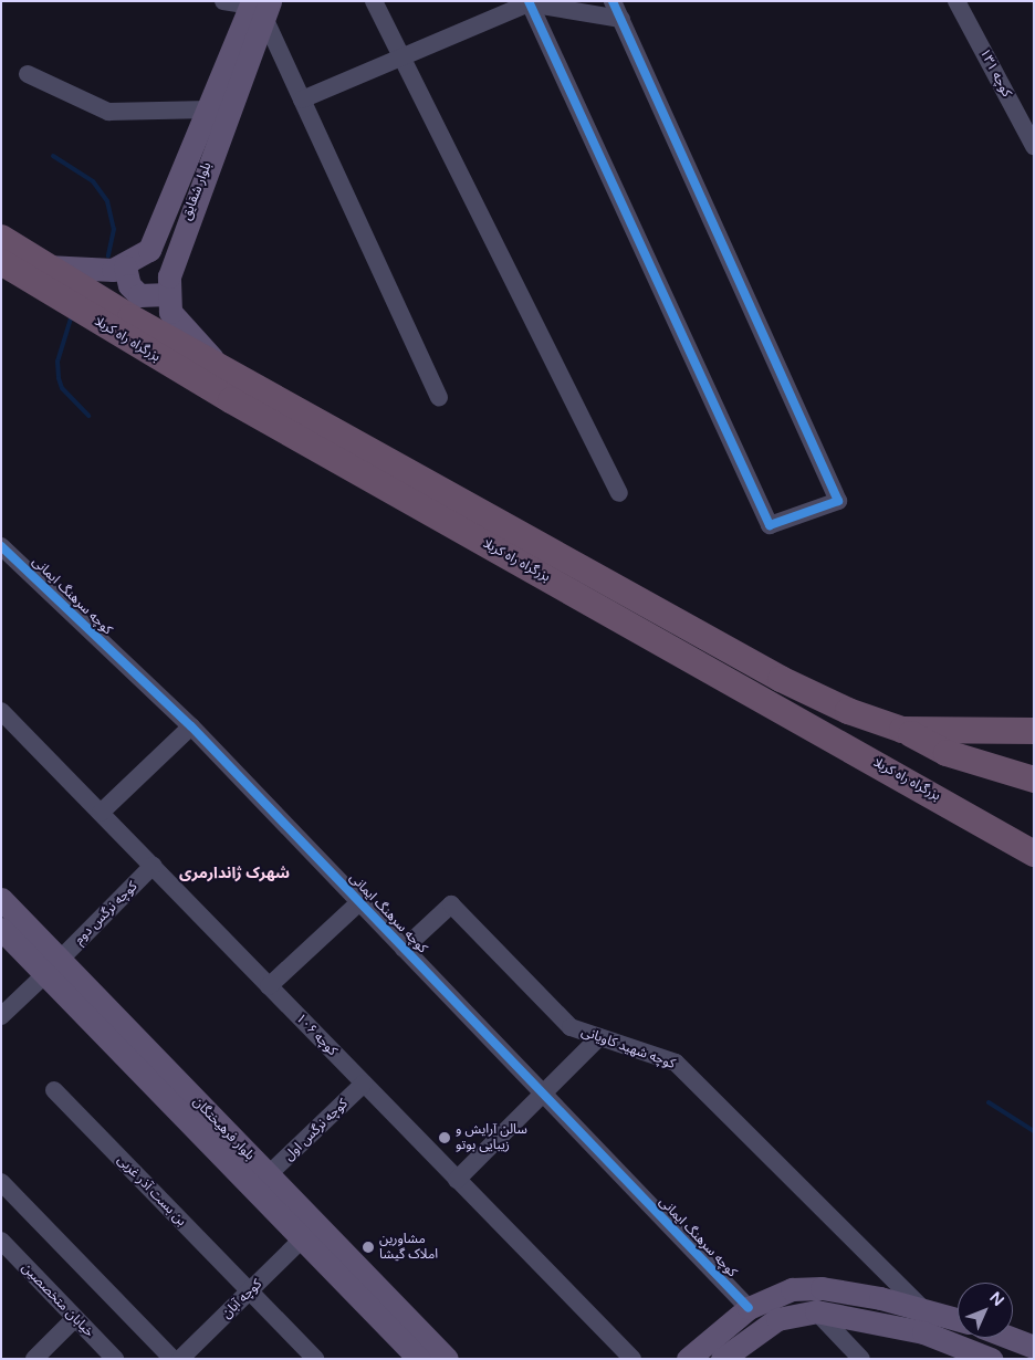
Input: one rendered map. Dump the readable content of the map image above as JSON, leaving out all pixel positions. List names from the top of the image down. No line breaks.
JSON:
{"streets":{"highway":["بزرگراه راه کربلا"],"main road":["بلوار شقایق","بلوار فرهیختگان"],"street":["کوچه ۱۳۱","کوچه سرهنگ ایمانی","کوچه نرگس دوم","کوچه ۱۰۶","کوچه شهید کاویانی","کوچه نرگس اول","بن بست آذر غربی","کوچه آبان","خیابان متخصصین"]},"crossings":[["کوچه سرهنگ ایمانی","کوچه شهید کاویانی"],["کوچه نرگس دوم","کوچه ۱۰۶"],["کوچه نرگس دوم","بلوار فرهیختگان"],["کوچه ۱۰۶","کوچه نرگس اول"],["بلوار فرهیختگان","کوچه نرگس اول"],["بلوار فرهیختگان","کوچه آبان"],["بن بست آذر غربی","کوچه آبان"]],"districts":["شهرک ژاندارمری"],"places":["سالن آرایش و زیبایی بوتو","مشاورین املاک گیشا"],"north":"top right"}
